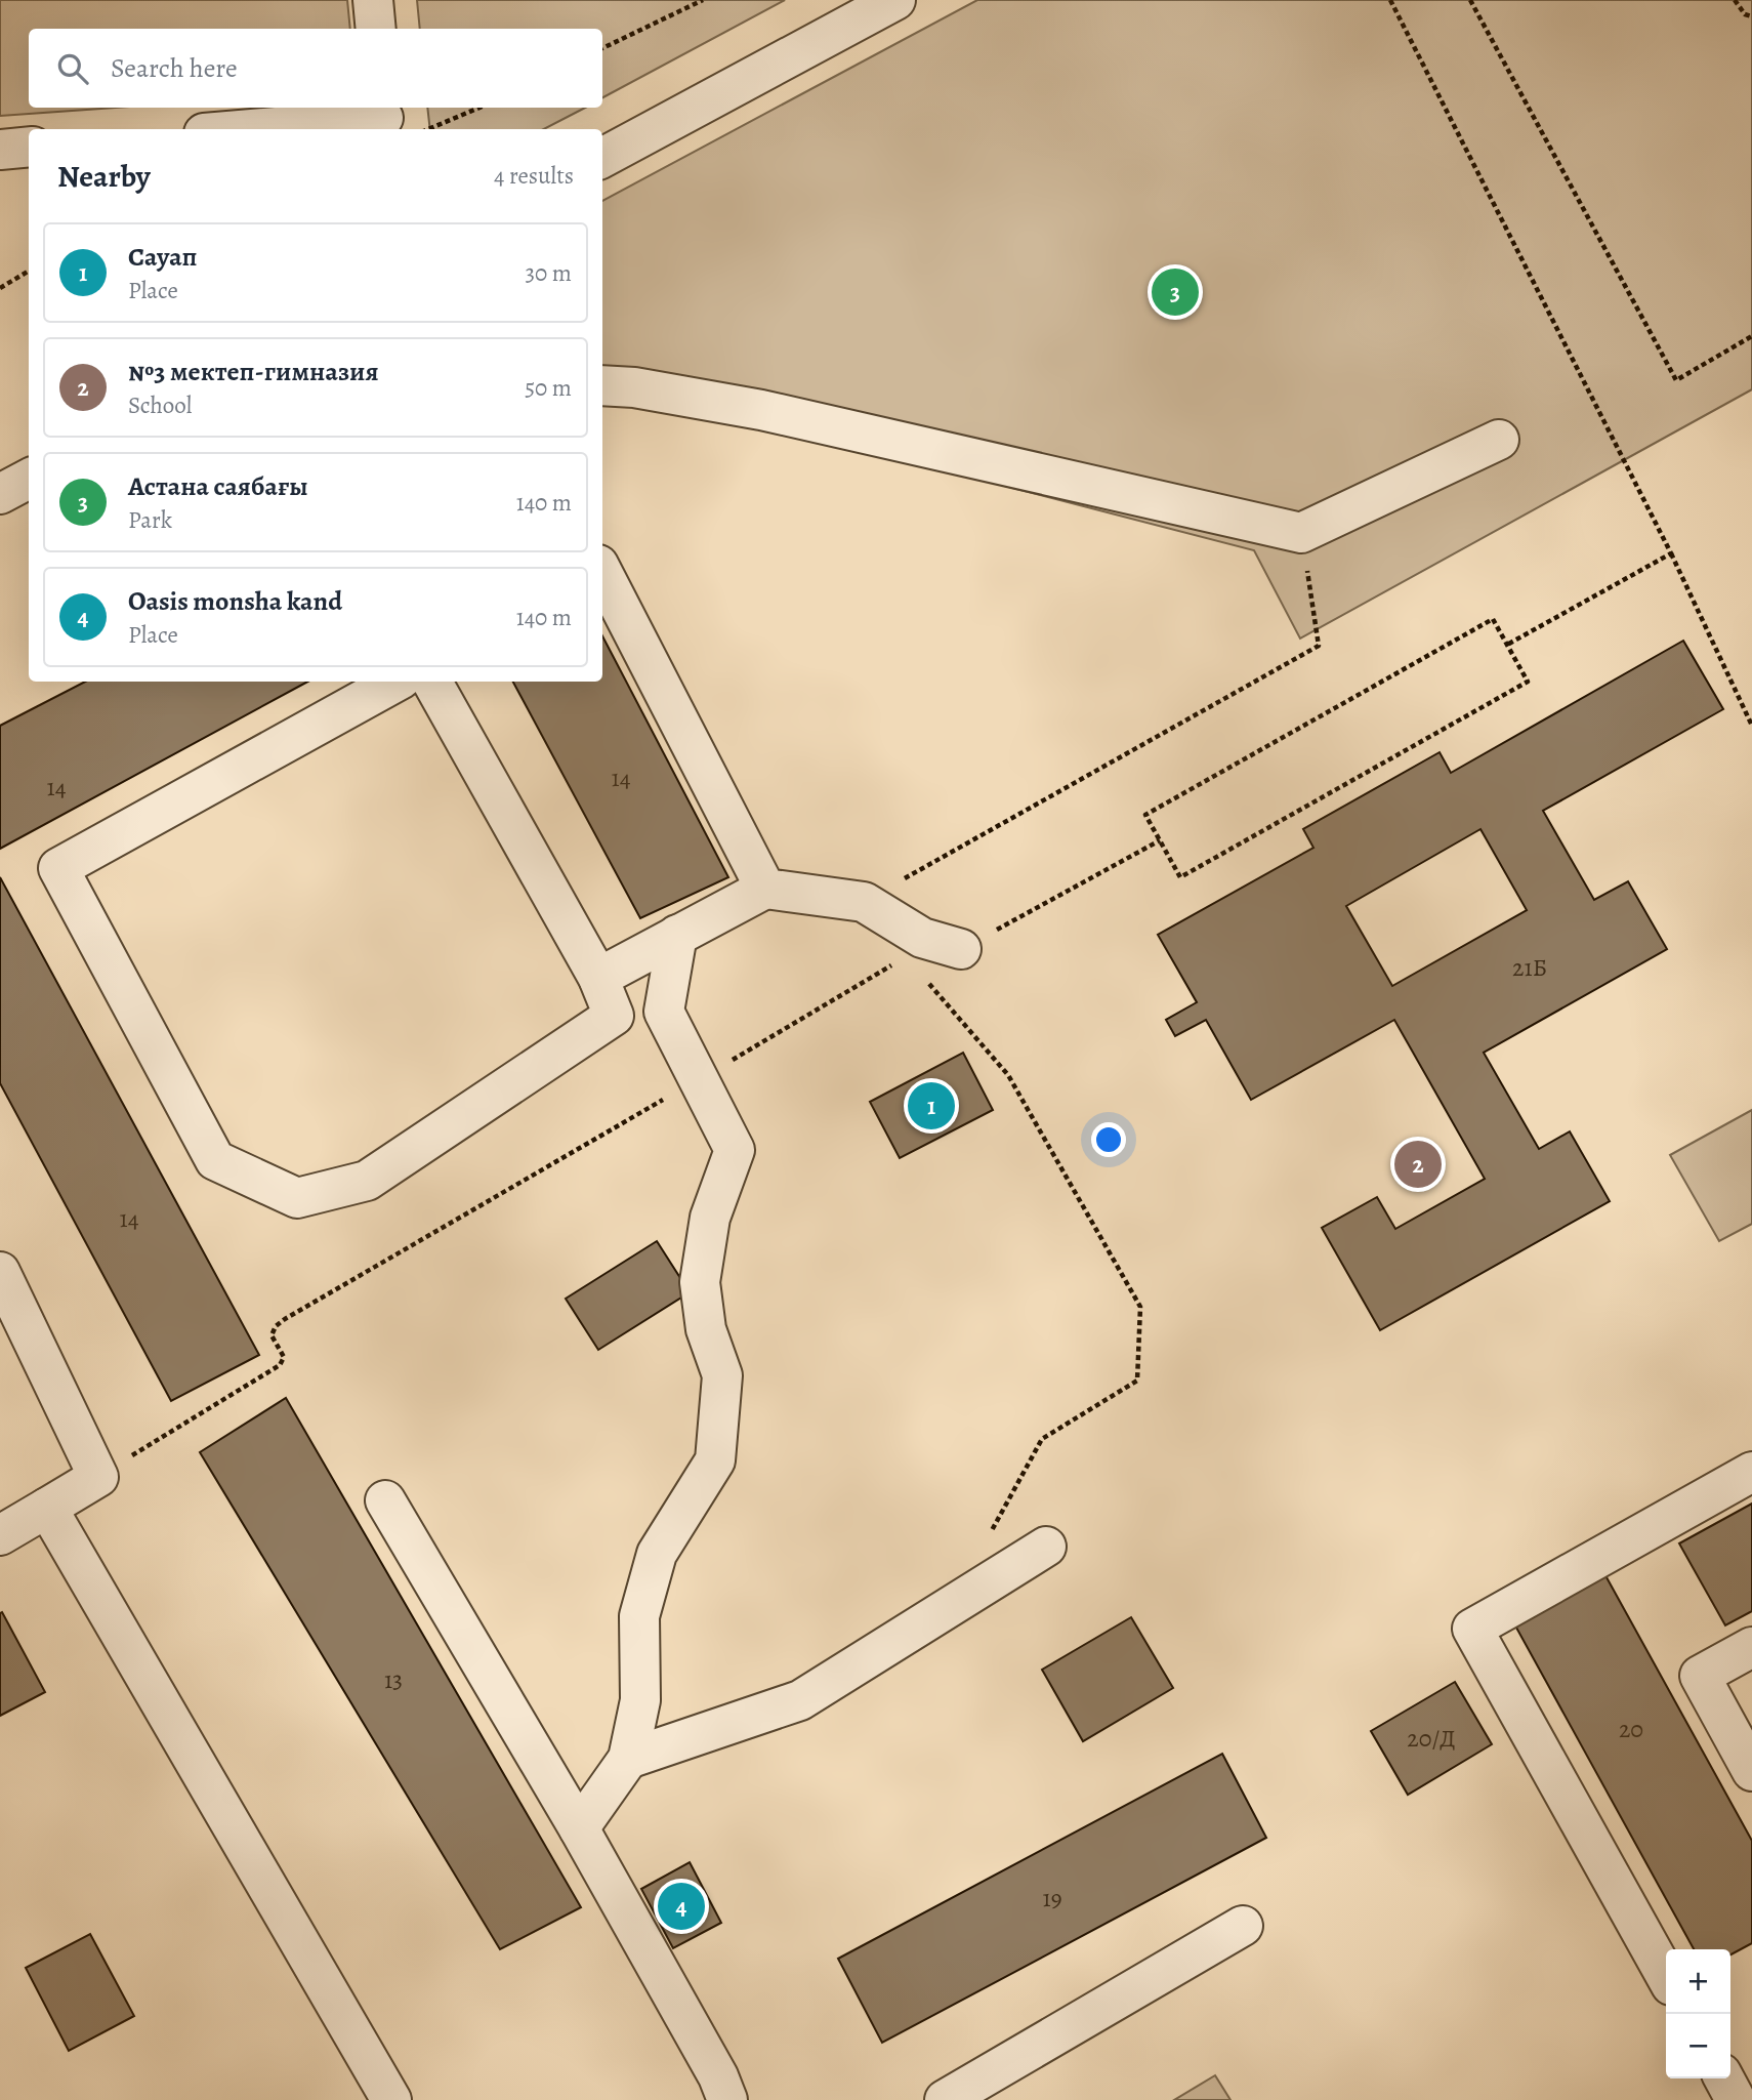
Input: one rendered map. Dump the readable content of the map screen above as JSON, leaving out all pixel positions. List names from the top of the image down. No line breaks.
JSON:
{"house_numbers":["14","14","21Б","14","13","20","20/Д","19"],"page":{"search":"Search here","heading":["Nearby","4 results"],"list":[{"mark":"1","name":"Сауап","note":"Place","value":"30 m"},{"mark":"2","name":"№3 мектеп-гимназия","note":"School","value":"50 m"},{"mark":"3","name":"Астана саябағы","note":"Park","value":"140 m"},{"mark":"4","name":"Oasis monsha kand","note":"Place","value":"140 m"}],"pins":["3","1","2","4"],"map_buttons":["+","−"]}}
